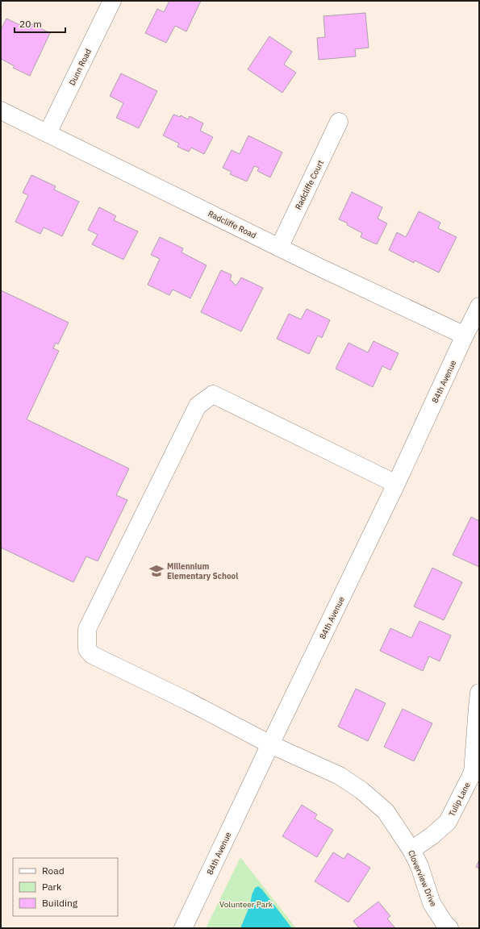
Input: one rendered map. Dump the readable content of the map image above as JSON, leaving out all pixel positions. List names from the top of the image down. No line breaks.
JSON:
{"streets":{"street":["Dunn Road","Radcliffe Court","Radcliffe Road","84th Avenue","Tulip Lane","Cloverview Drive"]},"crossings":[["Dunn Road","Radcliffe Road"],["Radcliffe Court","Radcliffe Road"],["Radcliffe Road","84th Avenue"],["84th Avenue","Cloverview Drive"],["Tulip Lane","Cloverview Drive"]],"parks":["Volunteer Park"],"places":{"school or university":["Millennium Elementary School"]},"legend":["Road","Park","Building"],"scale_bar":"20 m"}
